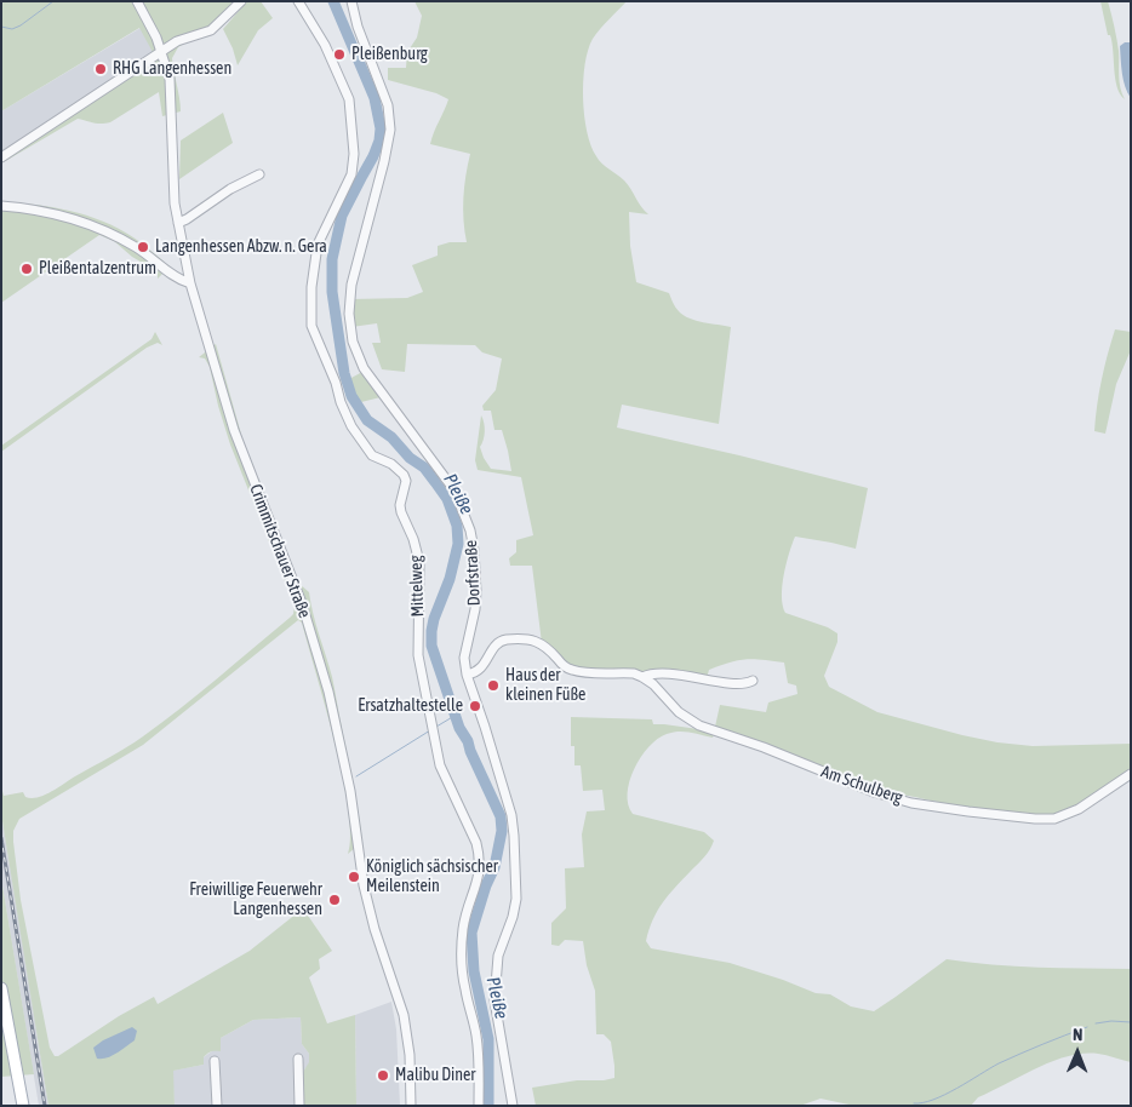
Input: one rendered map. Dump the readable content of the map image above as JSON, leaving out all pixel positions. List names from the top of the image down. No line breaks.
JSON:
{"streets":{"street":["Crimmitschauer Straße","Dorfstraße","Mittelweg","Am Schulberg"]},"water":["Pleiße"],"places":["Pleißenburg","RHG Langenhessen","Langenhessen Abzw. n. Gera","Pleißentalzentrum","Haus der kleinen Füße","Ersatzhaltestelle","Königlich sächsischer Meilenstein","Freiwillige Feuerwehr Langenhessen","Malibu Diner"],"north":"top"}
